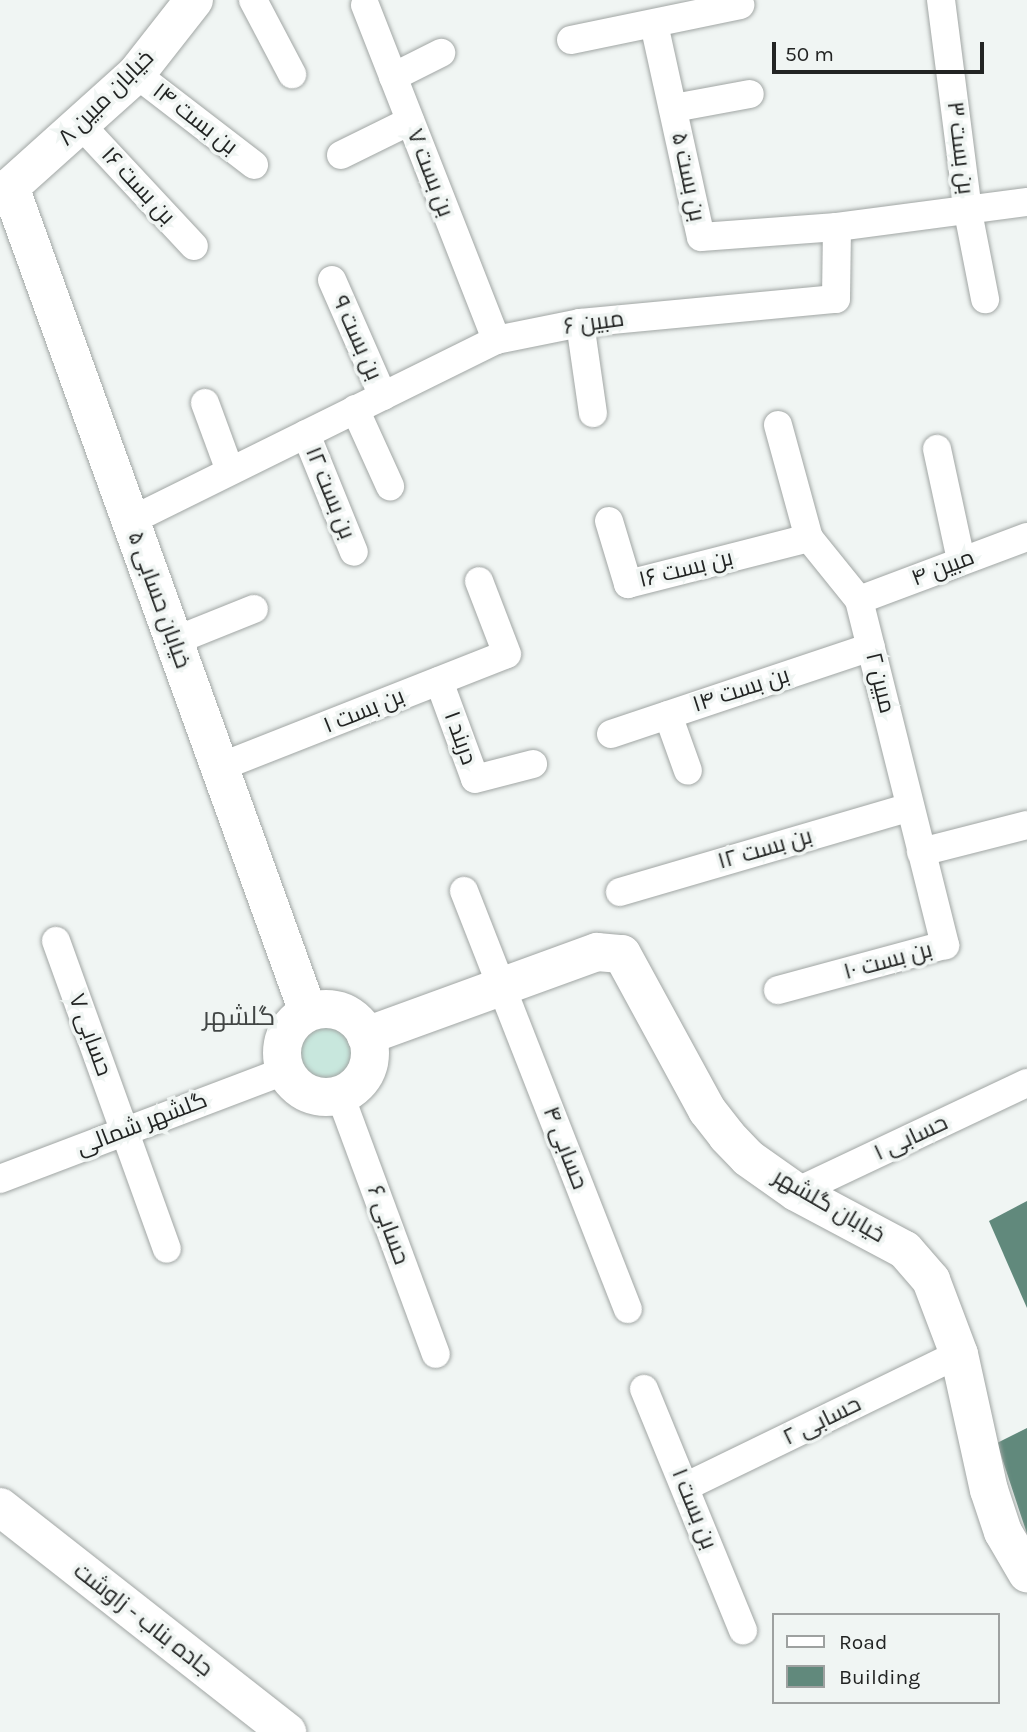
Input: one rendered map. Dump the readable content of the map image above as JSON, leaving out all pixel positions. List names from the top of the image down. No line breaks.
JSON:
{"streets":{"street":["خیابان مبین ۸","بن بست ۱۴","بن بست ۳","بن بست ۷","بن بست ۵","بن بست ۱۶","مبین ۶","بن بست ۹","بن بست ۱۲","مبین ۴","خیابان حسابی ۵","مبین ۲","بن بست ۱","دربند ۱","بن بست ۱۰","حسابی ۷","گلشهر شمالی","حسابی ۱","حسابی ۴","خیابان گلشهر","حسابی ۶","حسابی ۲","جاده بناب - زاوشت"]},"crossings":[["خیابان مبین ۸","بن بست ۱۴"],["خیابان مبین ۸","بن بست ۱۶"],["خیابان مبین ۸","خیابان حسابی ۵"],["بن بست ۱۴","مبین ۲"],["بن بست ۷","مبین ۶"],["بن بست ۵","مبین ۶"],["بن بست ۱۶","مبین ۲"],["مبین ۶","بن بست ۹"],["مبین ۶","بن بست ۱۲"],["مبین ۶","خیابان حسابی ۵"],["بن بست ۱۲","مبین ۲"],["مبین ۴","مبین ۲"],["خیابان حسابی ۵","بن بست ۱"],["خیابان حسابی ۵","گلشهر شمالی"],["خیابان حسابی ۵","خیابان گلشهر"],["خیابان حسابی ۵","حسابی ۶"],["مبین ۲","بن بست ۱۰"],["بن بست ۱","دربند ۱"],["بن بست ۱","حسابی ۲"],["حسابی ۷","گلشهر شمالی"],["گلشهر شمالی","خیابان گلشهر"],["گلشهر شمالی","حسابی ۶"],["حسابی ۱","خیابان گلشهر"],["حسابی ۴","خیابان گلشهر"],["خیابان گلشهر","حسابی ۶"],["خیابان گلشهر","حسابی ۲"]],"districts":["گلشهر"],"legend":["Road","Building"],"scale_bar":"50 m"}
